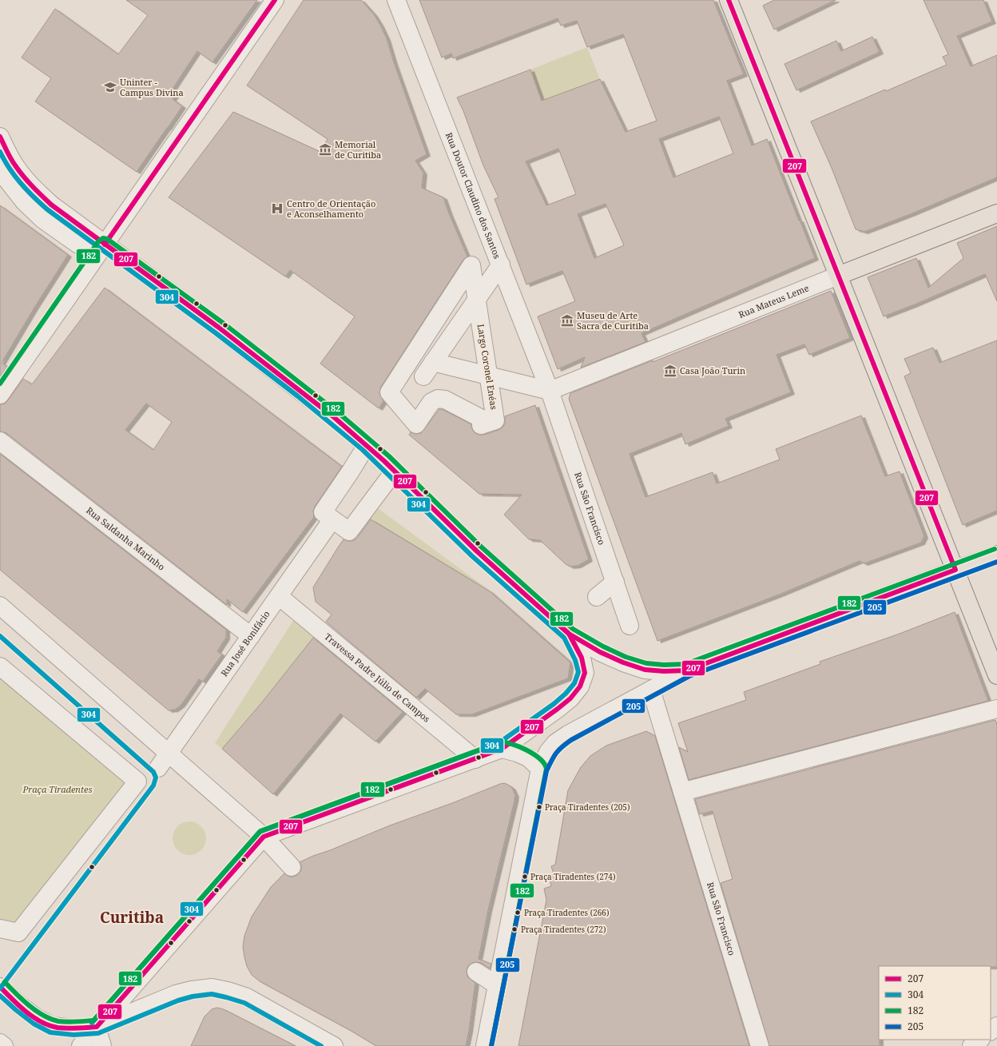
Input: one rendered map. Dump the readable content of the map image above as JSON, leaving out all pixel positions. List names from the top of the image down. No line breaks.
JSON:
{"streets":{"main road":["Rua Mateus Leme"],"street":["Rua Doutor Claudino dos Santos","Largo Coronel Enéas","Rua São Francisco","Rua Saldanha Marinho","Rua José Bonifácio","Travessa Padre Júlio de Campos"]},"crossings":[["Rua Doutor Claudino dos Santos","Rua Mateus Leme"],["Rua Doutor Claudino dos Santos","Rua São Francisco"],["Rua Mateus Leme","Rua São Francisco"],["Rua Saldanha Marinho","Rua José Bonifácio"],["Rua José Bonifácio","Travessa Padre Júlio de Campos"]],"districts":["Curitiba"],"parks":["Praça Tiradentes"],"places":{"school or university":["Uninter - Campus Divina"],"museum":["Memorial de Curitiba","Museu de Arte Sacra de Curitiba","Casa João Turin"],"hospital":["Centro de Orientação e Aconselhamento"],"other":["Praça Tiradentes (205)","Praça Tiradentes (274)","Praça Tiradentes (266)","Praça Tiradentes (272)"]},"lines":["transit line 207","transit line 304","transit line 182","transit line 205"],"legend":["207","304","182","205"]}
